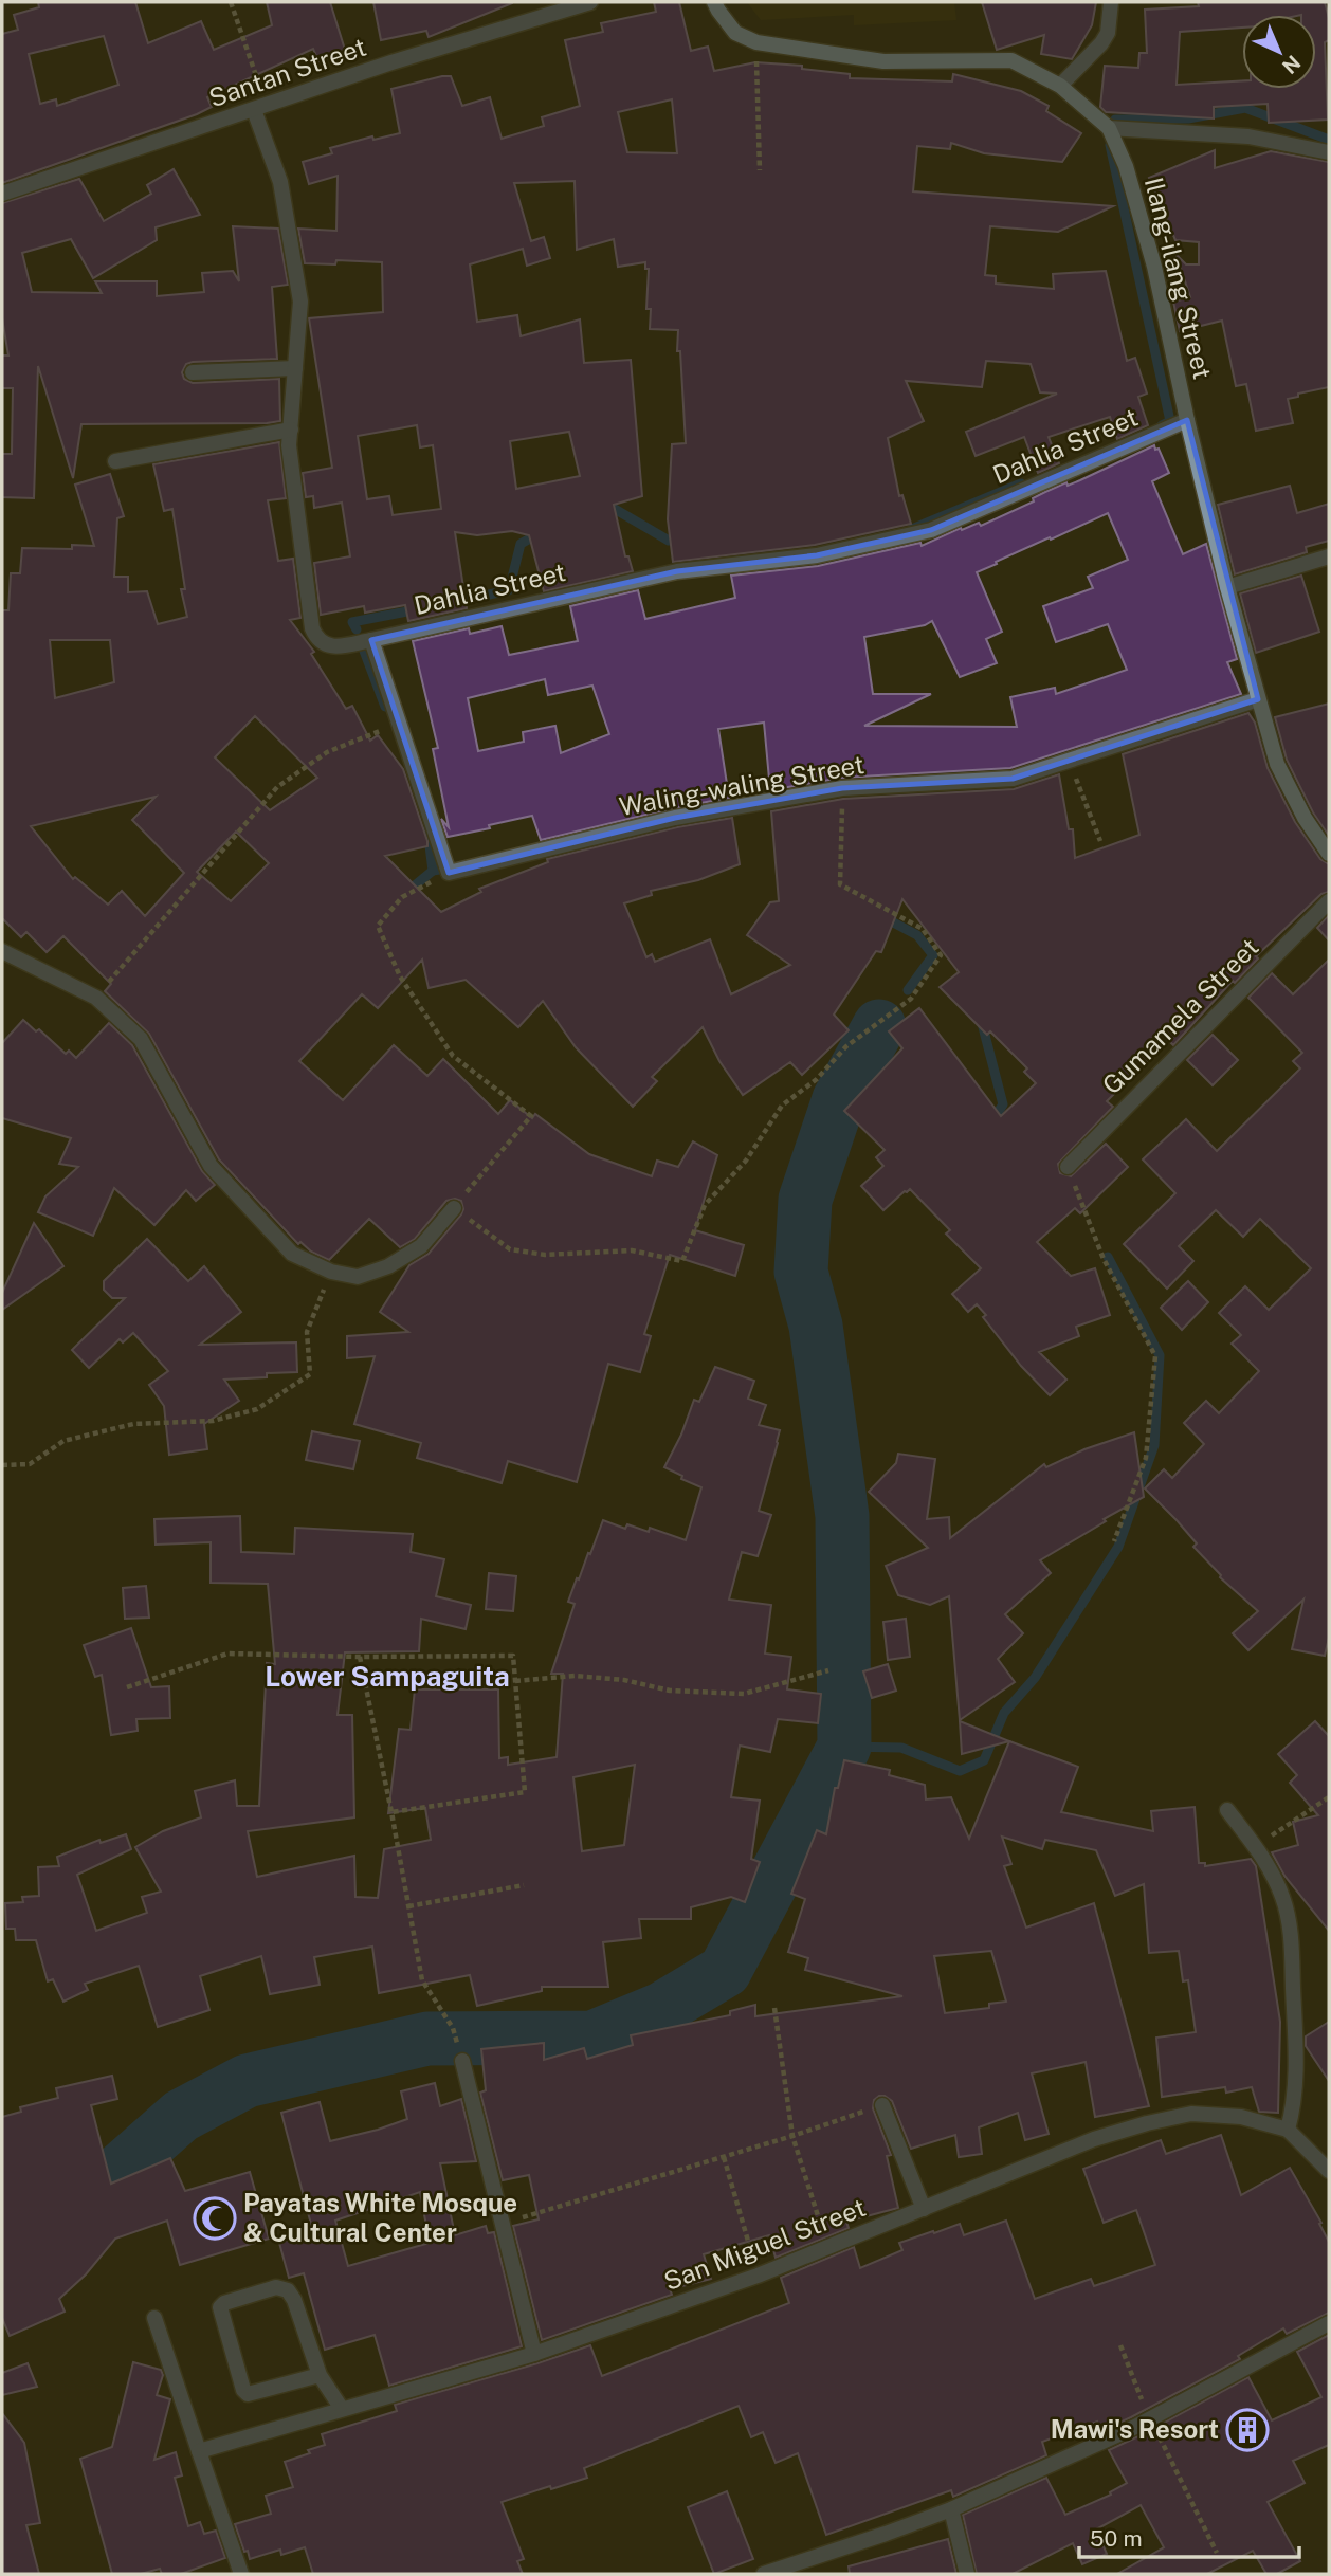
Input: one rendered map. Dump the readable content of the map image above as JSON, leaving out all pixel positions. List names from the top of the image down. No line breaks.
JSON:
{"streets":{"street":["Santan Street","Ilang-ilang Street","Dahlia Street","Waling-waling Street","Gumamela Street","San Miguel Street"]},"crossings":[["Santan Street","Dahlia Street"],["Ilang-ilang Street","Dahlia Street"],["Ilang-ilang Street","Waling-waling Street"]],"districts":["Lower Sampaguita"],"places":{"mosque":["Payatas White Mosque & Cultural Center"],"building":["Mawi's Resort"]},"scale_bar":"50 m","north":"bottom right"}
